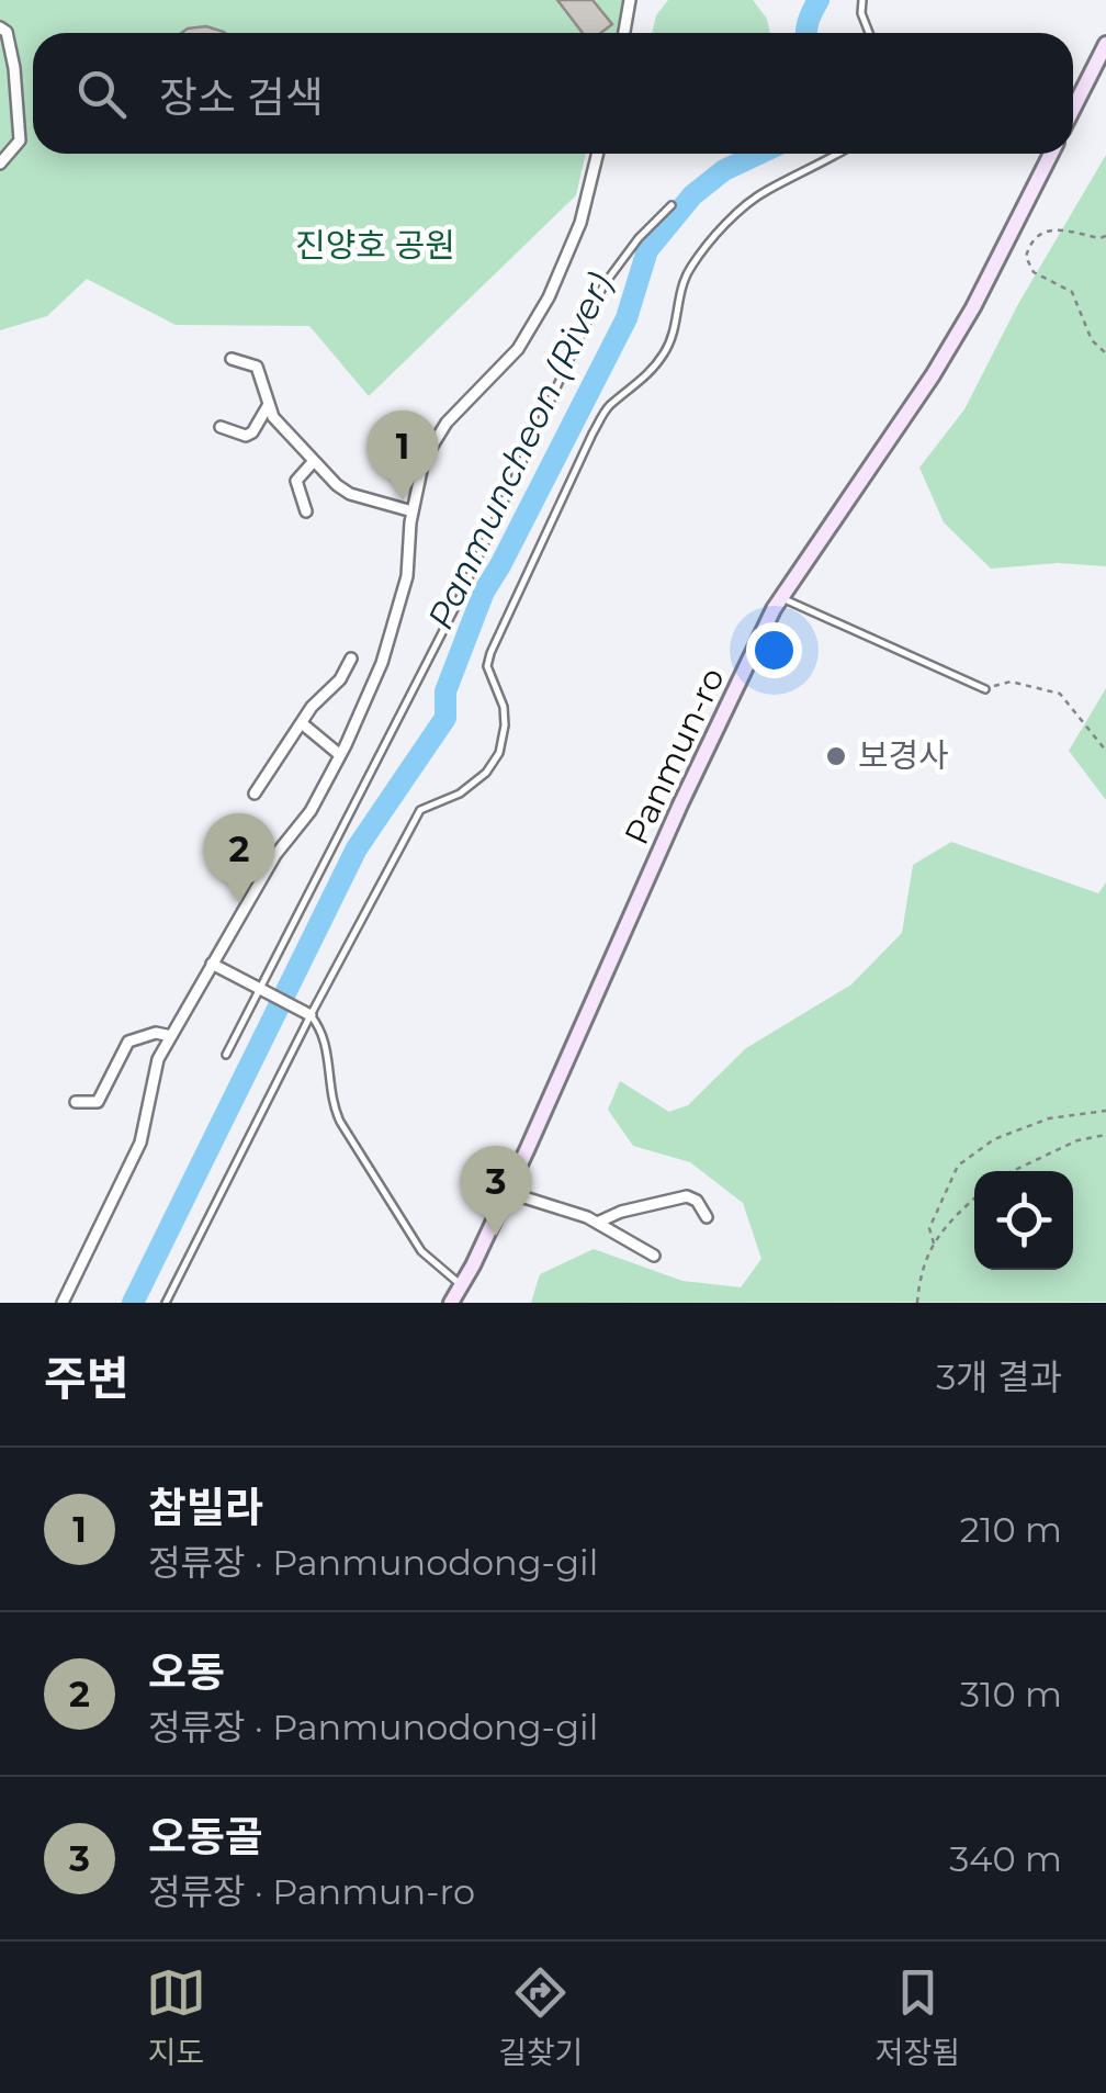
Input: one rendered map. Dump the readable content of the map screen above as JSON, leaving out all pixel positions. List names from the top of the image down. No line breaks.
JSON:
{"streets":{"street":["Panmun-ro"]},"water":["Panmuncheon (River)"],"parks":["진양호 공원"],"places":["보경사"],"page":{"search":"장소 검색","pins":["1","2","3"],"heading":["주변","3개 결과"],"list":[{"mark":"1","name":"참빌라","note":"정류장 · Panmunodong-gil","value":"210 m"},{"mark":"2","name":"오동","note":"정류장 · Panmunodong-gil","value":"310 m"},{"mark":"3","name":"오동골","note":"정류장 · Panmun-ro","value":"340 m"}],"nav":["지도","길찾기","저장됨"]}}
